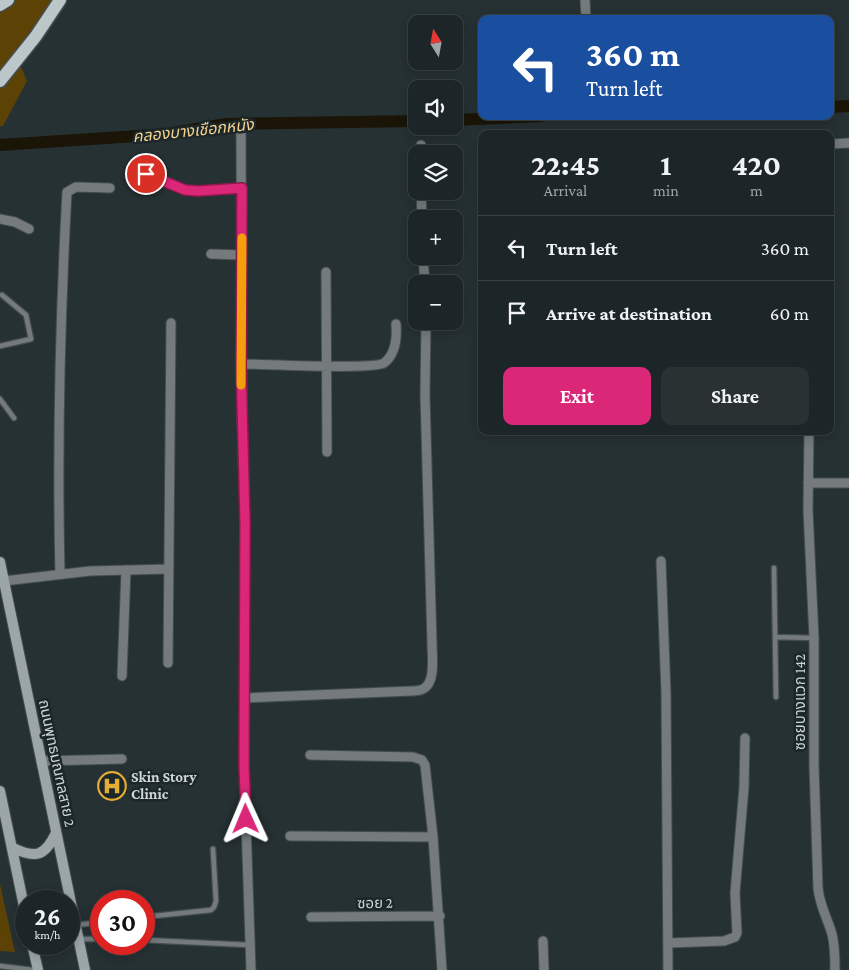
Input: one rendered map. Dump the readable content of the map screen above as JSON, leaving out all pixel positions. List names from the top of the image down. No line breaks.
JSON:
{"streets":{"main road":["ถนนพุทธมณฑลสาย 2"],"street":["ซอยบางแวก 142","ซอย 2"]},"water":["คลองบางเชือกหนัง"],"places":{"hospital":["Skin Story Clinic"]},"north":"top","page":{"map_buttons":["+","−"],"turn":["360 m","Turn left"],"eta":["22:45","Arrival","1","min","420","m"],"list":[{"name":"Turn left","value":"360 m"},{"name":"Arrive at destination","value":"60 m"}],"buttons":["Exit","Share"],"speed":"26 km/h","limit":"30"}}
